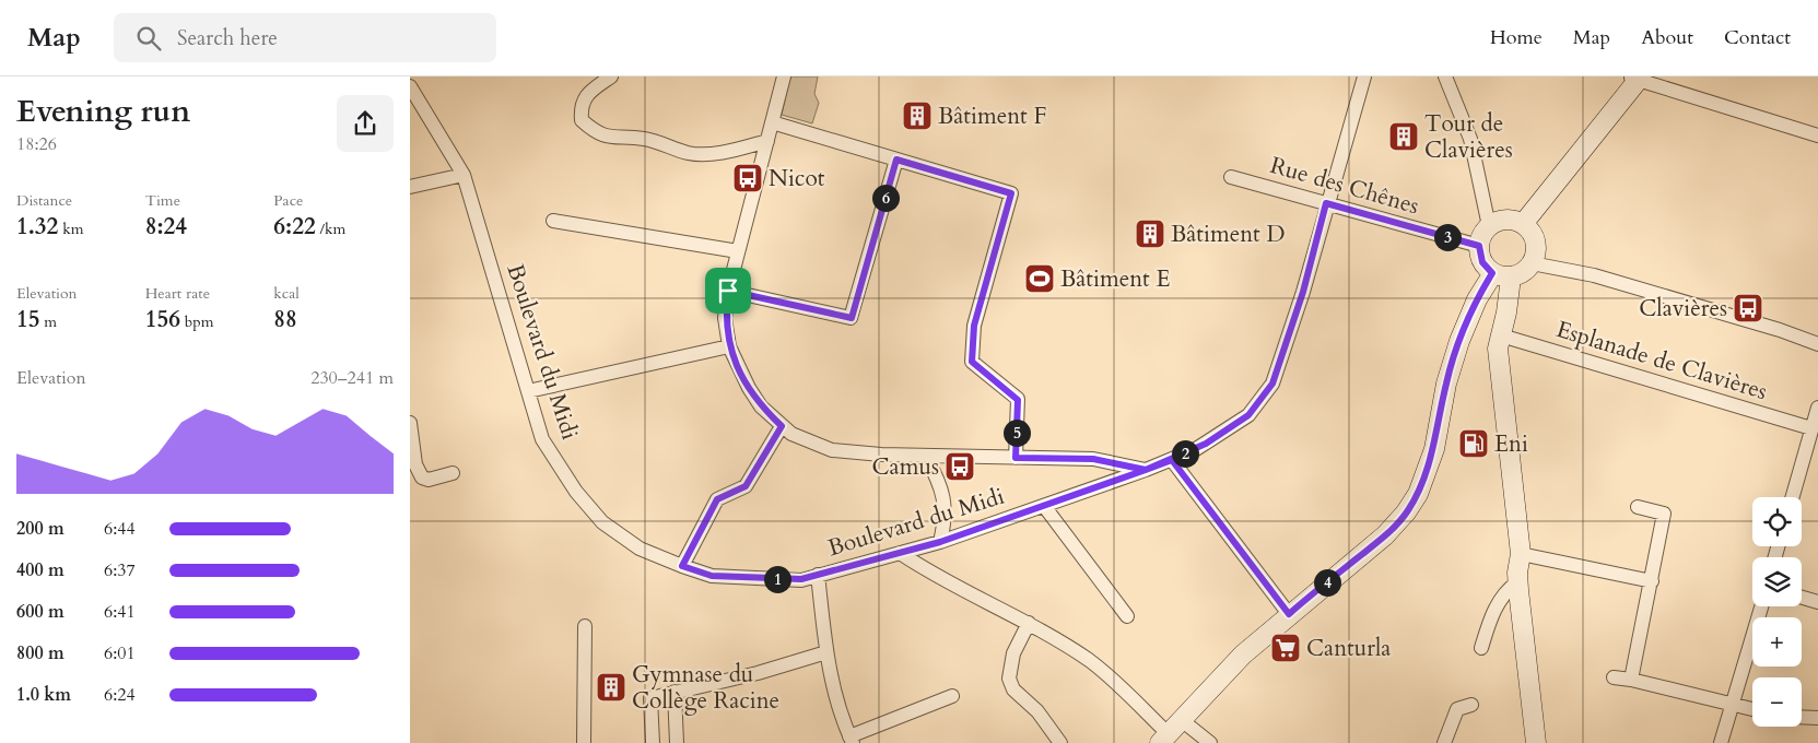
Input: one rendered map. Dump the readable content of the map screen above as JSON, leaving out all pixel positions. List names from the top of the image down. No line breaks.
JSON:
{"streets":{"street":["Rue des Chênes","Boulevard du Midi","Esplanade de Clavières"]},"crossings":[["Rue des Chênes","Boulevard du Midi"]],"places":{"building":["Bâtiment F","Tour de Clavières","Bâtiment D","Gymnase du Collège Racine"],"bus stop":["Nicot","Clavières","Camus"],"sports":["Bâtiment E"],"fuel station":["Eni"],"supermarket":["Canturla"]},"page":{"header":"Map","search":"Search here","nav":["Home","Map","About","Contact"],"heading":["Evening run","18:26"],"stats":[["Distance","1.32 km"],["Time","8:24"],["Pace","6:22 /km"],["Elevation","15 m"],["Heart rate","156 bpm"],["kcal","88"]],"pins":["6","3","5","2","1","4"],"chart":["Elevation","230–241 m"],"map_buttons":["+","−"],"list":[{"name":"200 m","note":"6:44"},{"name":"400 m","note":"6:37"},{"name":"600 m","note":"6:41"},{"name":"800 m","note":"6:01"},{"name":"1.0 km","note":"6:24"}]}}
